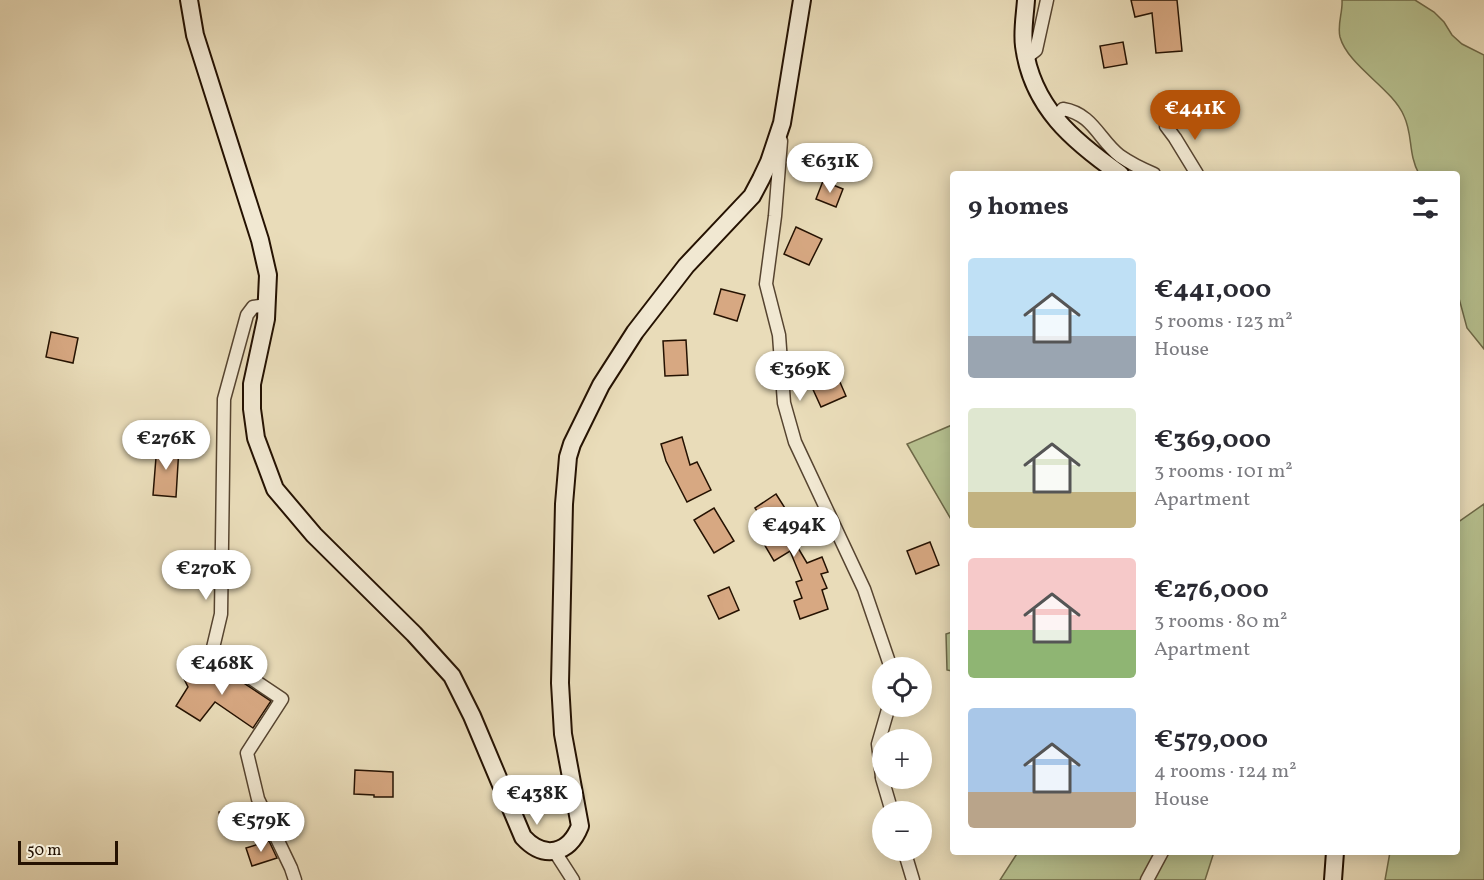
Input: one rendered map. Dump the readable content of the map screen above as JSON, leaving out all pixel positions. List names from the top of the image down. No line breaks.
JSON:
{"scale_bar":"50 m","page":{"price":["€441K","€631K","€369K","€276K","€494K","€270K","€468K","€438K","€579K"],"heading":"9 homes","list":[{"name":"€441,000","note":"5 rooms · 123 m² · House"},{"name":"€369,000","note":"3 rooms · 101 m² · Apartment"},{"name":"€276,000","note":"3 rooms · 80 m² · Apartment"},{"name":"€579,000","note":"4 rooms · 124 m² · House"}],"map_buttons":["+","−"],"scale":"50 m"}}
